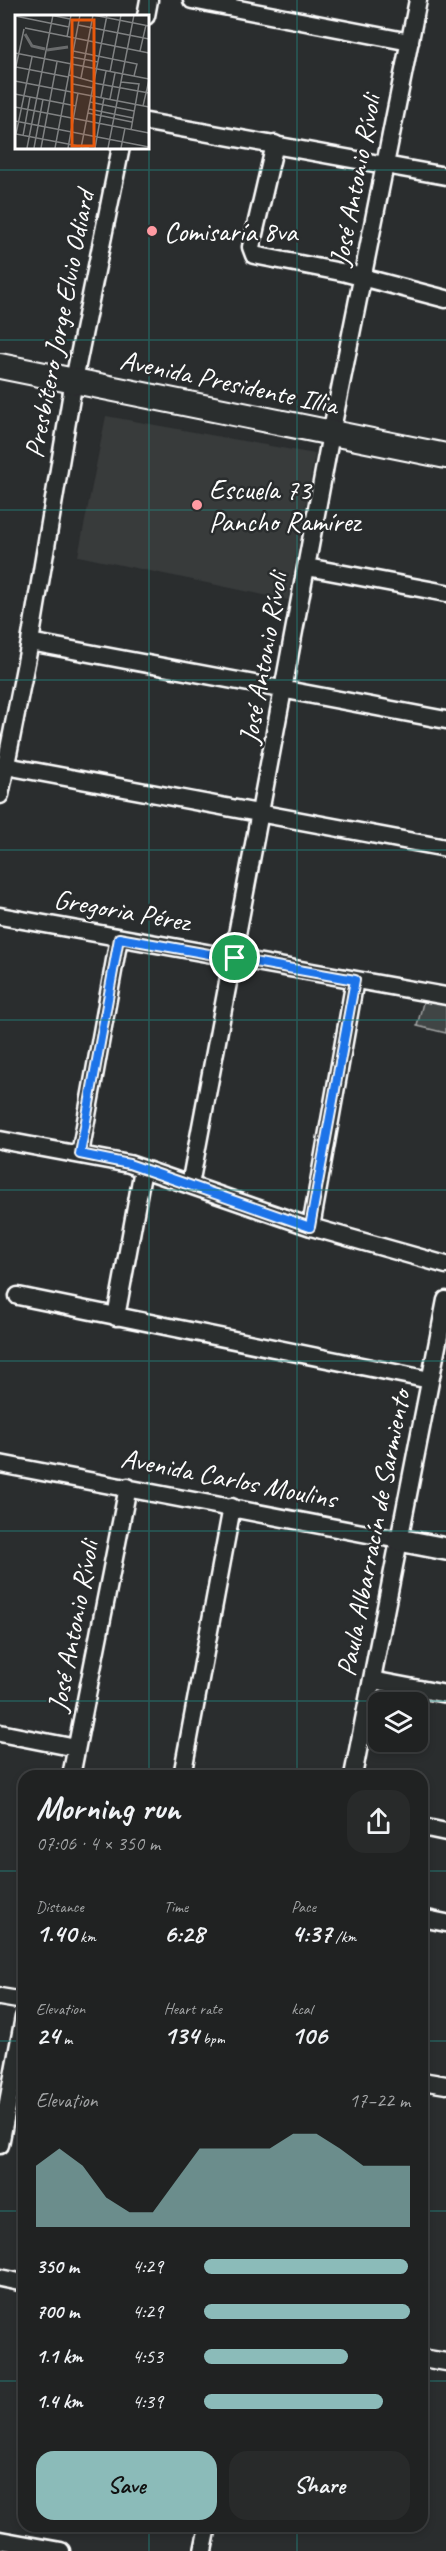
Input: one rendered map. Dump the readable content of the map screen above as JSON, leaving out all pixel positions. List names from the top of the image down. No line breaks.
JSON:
{"streets":{"main road":["Avenida Presidente Illia"],"street":["José Antonio Rívoli","Presbítero Jorge Elvio Odiard","Gregoria Pérez","Avenida Carlos Moulins","Paula Albarracín de Sarmiento"]},"crossings":[["José Antonio Rívoli","Avenida Presidente Illia"],["José Antonio Rívoli","Gregoria Pérez"],["José Antonio Rívoli","Avenida Carlos Moulins"],["Presbítero Jorge Elvio Odiard","Avenida Presidente Illia"],["Avenida Carlos Moulins","Paula Albarracín de Sarmiento"]],"places":["Comisaría 8va","Escuela 73 Pancho Ramírez"],"page":{"heading":["Morning run","07:06 · 4 × 350 m"],"stats":[["Distance","1.40 km"],["Time","6:28"],["Pace","4:37 /km"],["Elevation","24 m"],["Heart rate","134 bpm"],["kcal","106"]],"chart":["Elevation","17–22 m"],"list":[{"name":"350 m","note":"4:29"},{"name":"700 m","note":"4:29"},{"name":"1.1 km","note":"4:53"},{"name":"1.4 km","note":"4:39"}],"buttons":["Save","Share"]}}
